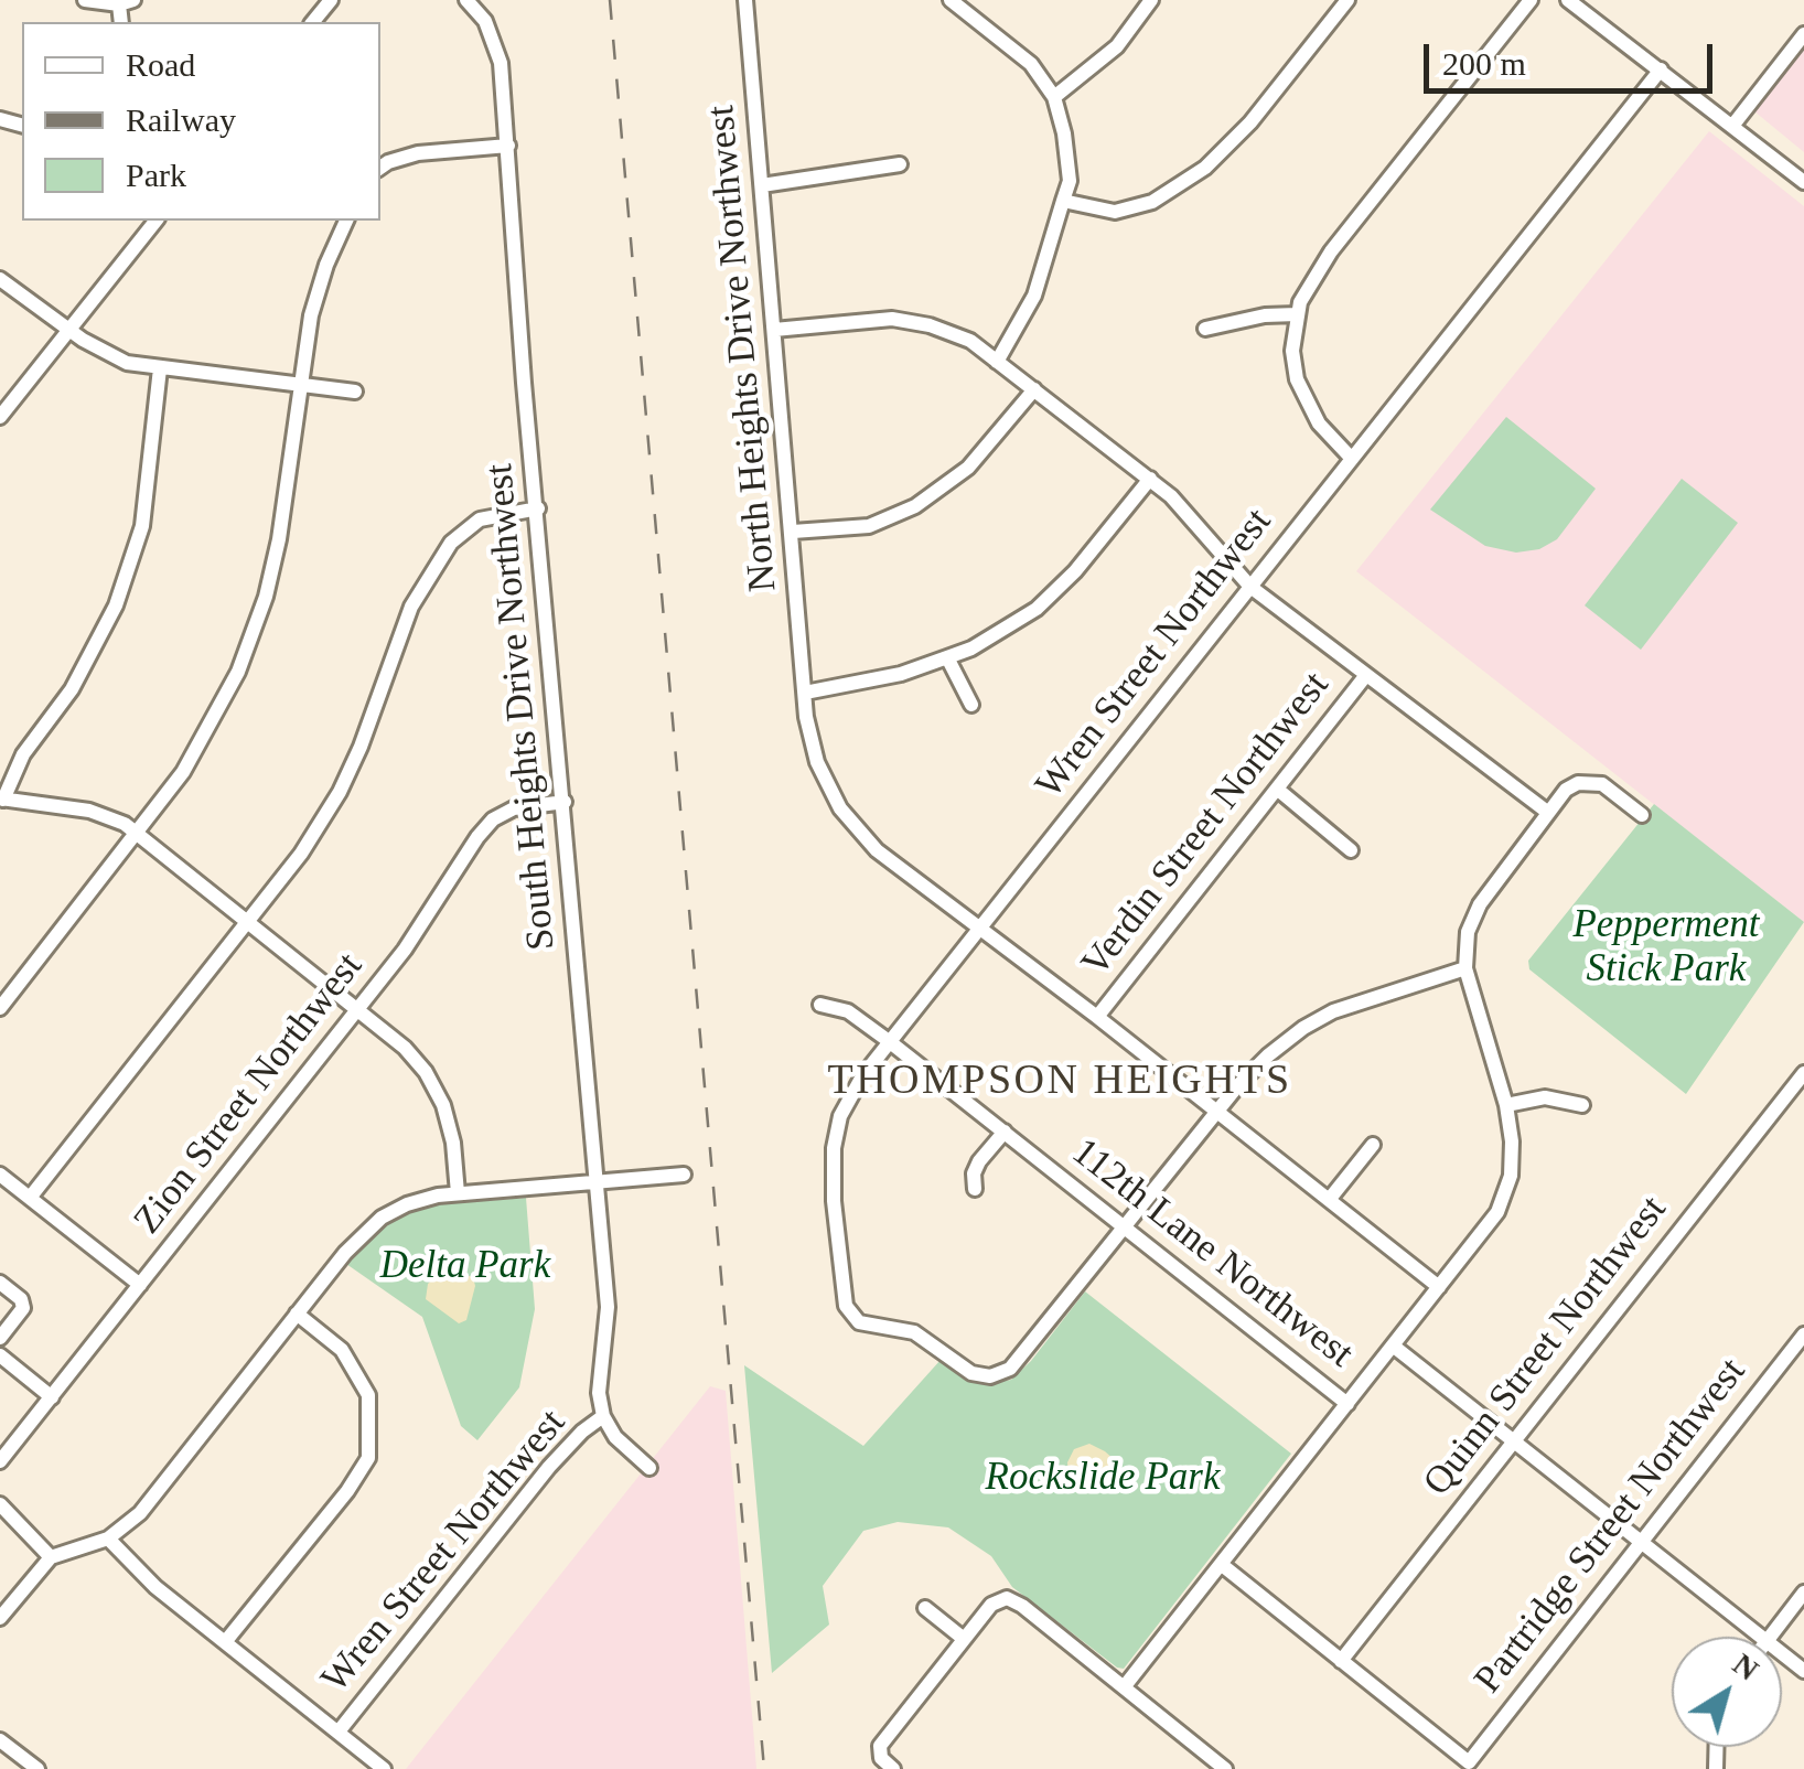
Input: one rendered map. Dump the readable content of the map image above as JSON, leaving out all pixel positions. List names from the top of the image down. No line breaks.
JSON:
{"streets":{"street":["North Heights Drive Northwest","Wren Street Northwest","South Heights Drive Northwest","Verdin Street Northwest","Zion Street Northwest","112th Lane Northwest","Quinn Street Northwest","Partridge Street Northwest"]},"crossings":[["North Heights Drive Northwest","Wren Street Northwest"],["North Heights Drive Northwest","Verdin Street Northwest"],["Wren Street Northwest","South Heights Drive Northwest"],["Wren Street Northwest","112th Lane Northwest"],["South Heights Drive Northwest","Zion Street Northwest"],["Quinn Street Northwest","Partridge Street Northwest"]],"districts":["THOMPSON HEIGHTS"],"parks":["Pepperment Stick Park","Delta Park","Rockslide Park"],"legend":["Road","Railway","Park"],"scale_bar":"200 m","north":"top right"}
